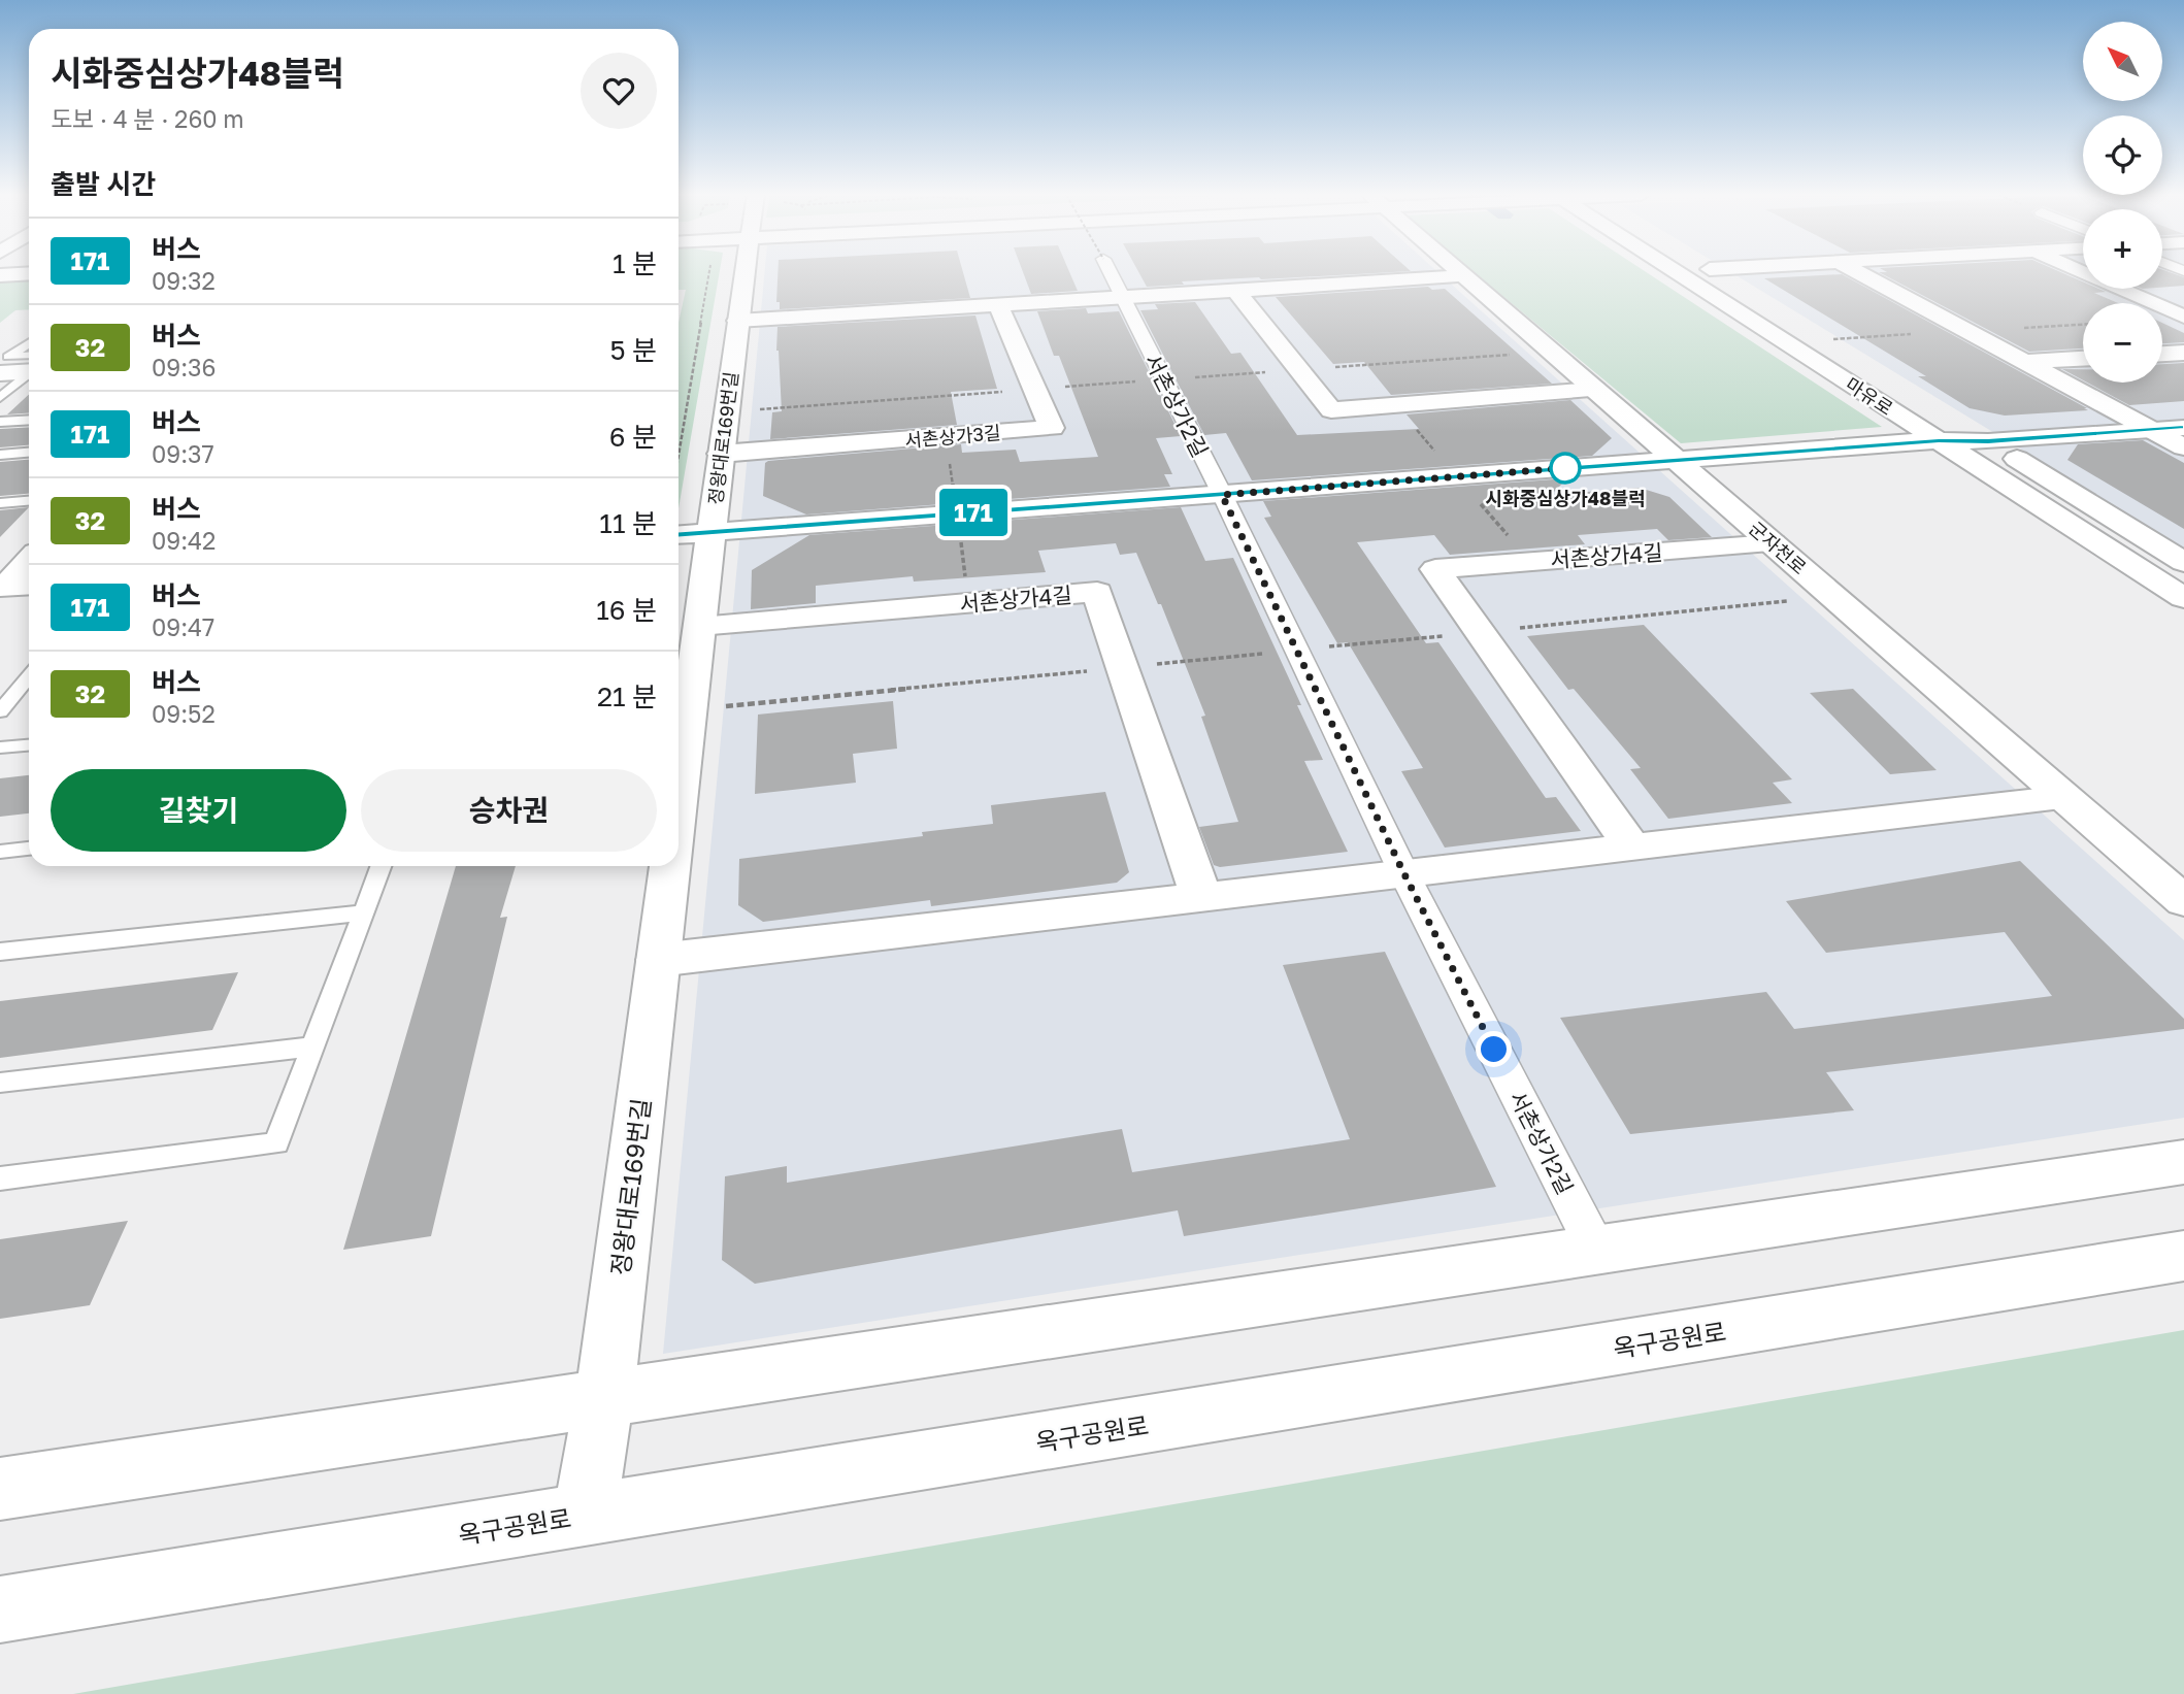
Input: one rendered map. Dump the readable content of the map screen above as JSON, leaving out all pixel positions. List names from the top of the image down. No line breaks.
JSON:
{"streets":{"street":["마유로","서촌상가2길","서촌상가3길","정왕대로169번길","군자천로","서촌상가4길","옥구공원로"]},"crossings":[["서촌상가3길","정왕대로169번길"],["정왕대로169번길","서촌상가4길"],["정왕대로169번길","옥구공원로"],["군자천로","서촌상가4길"]],"places":["시화중심상가48블럭"],"lines":["bus line 171"],"north":"top left","page":{"on_map":"171","map_buttons":["+","−"],"heading":[["시화중심상가48블럭","도보 · 4 분 · 260 m"],"출발 시간"],"list":[{"mark":"171","name":"버스","note":"09:32","value":"1 분"},{"mark":"32","name":"버스","note":"09:36","value":"5 분"},{"mark":"171","name":"버스","note":"09:37","value":"6 분"},{"mark":"32","name":"버스","note":"09:42","value":"11 분"},{"mark":"171","name":"버스","note":"09:47","value":"16 분"},{"mark":"32","name":"버스","note":"09:52","value":"21 분"}],"buttons":["길찾기","승차권"]}}
